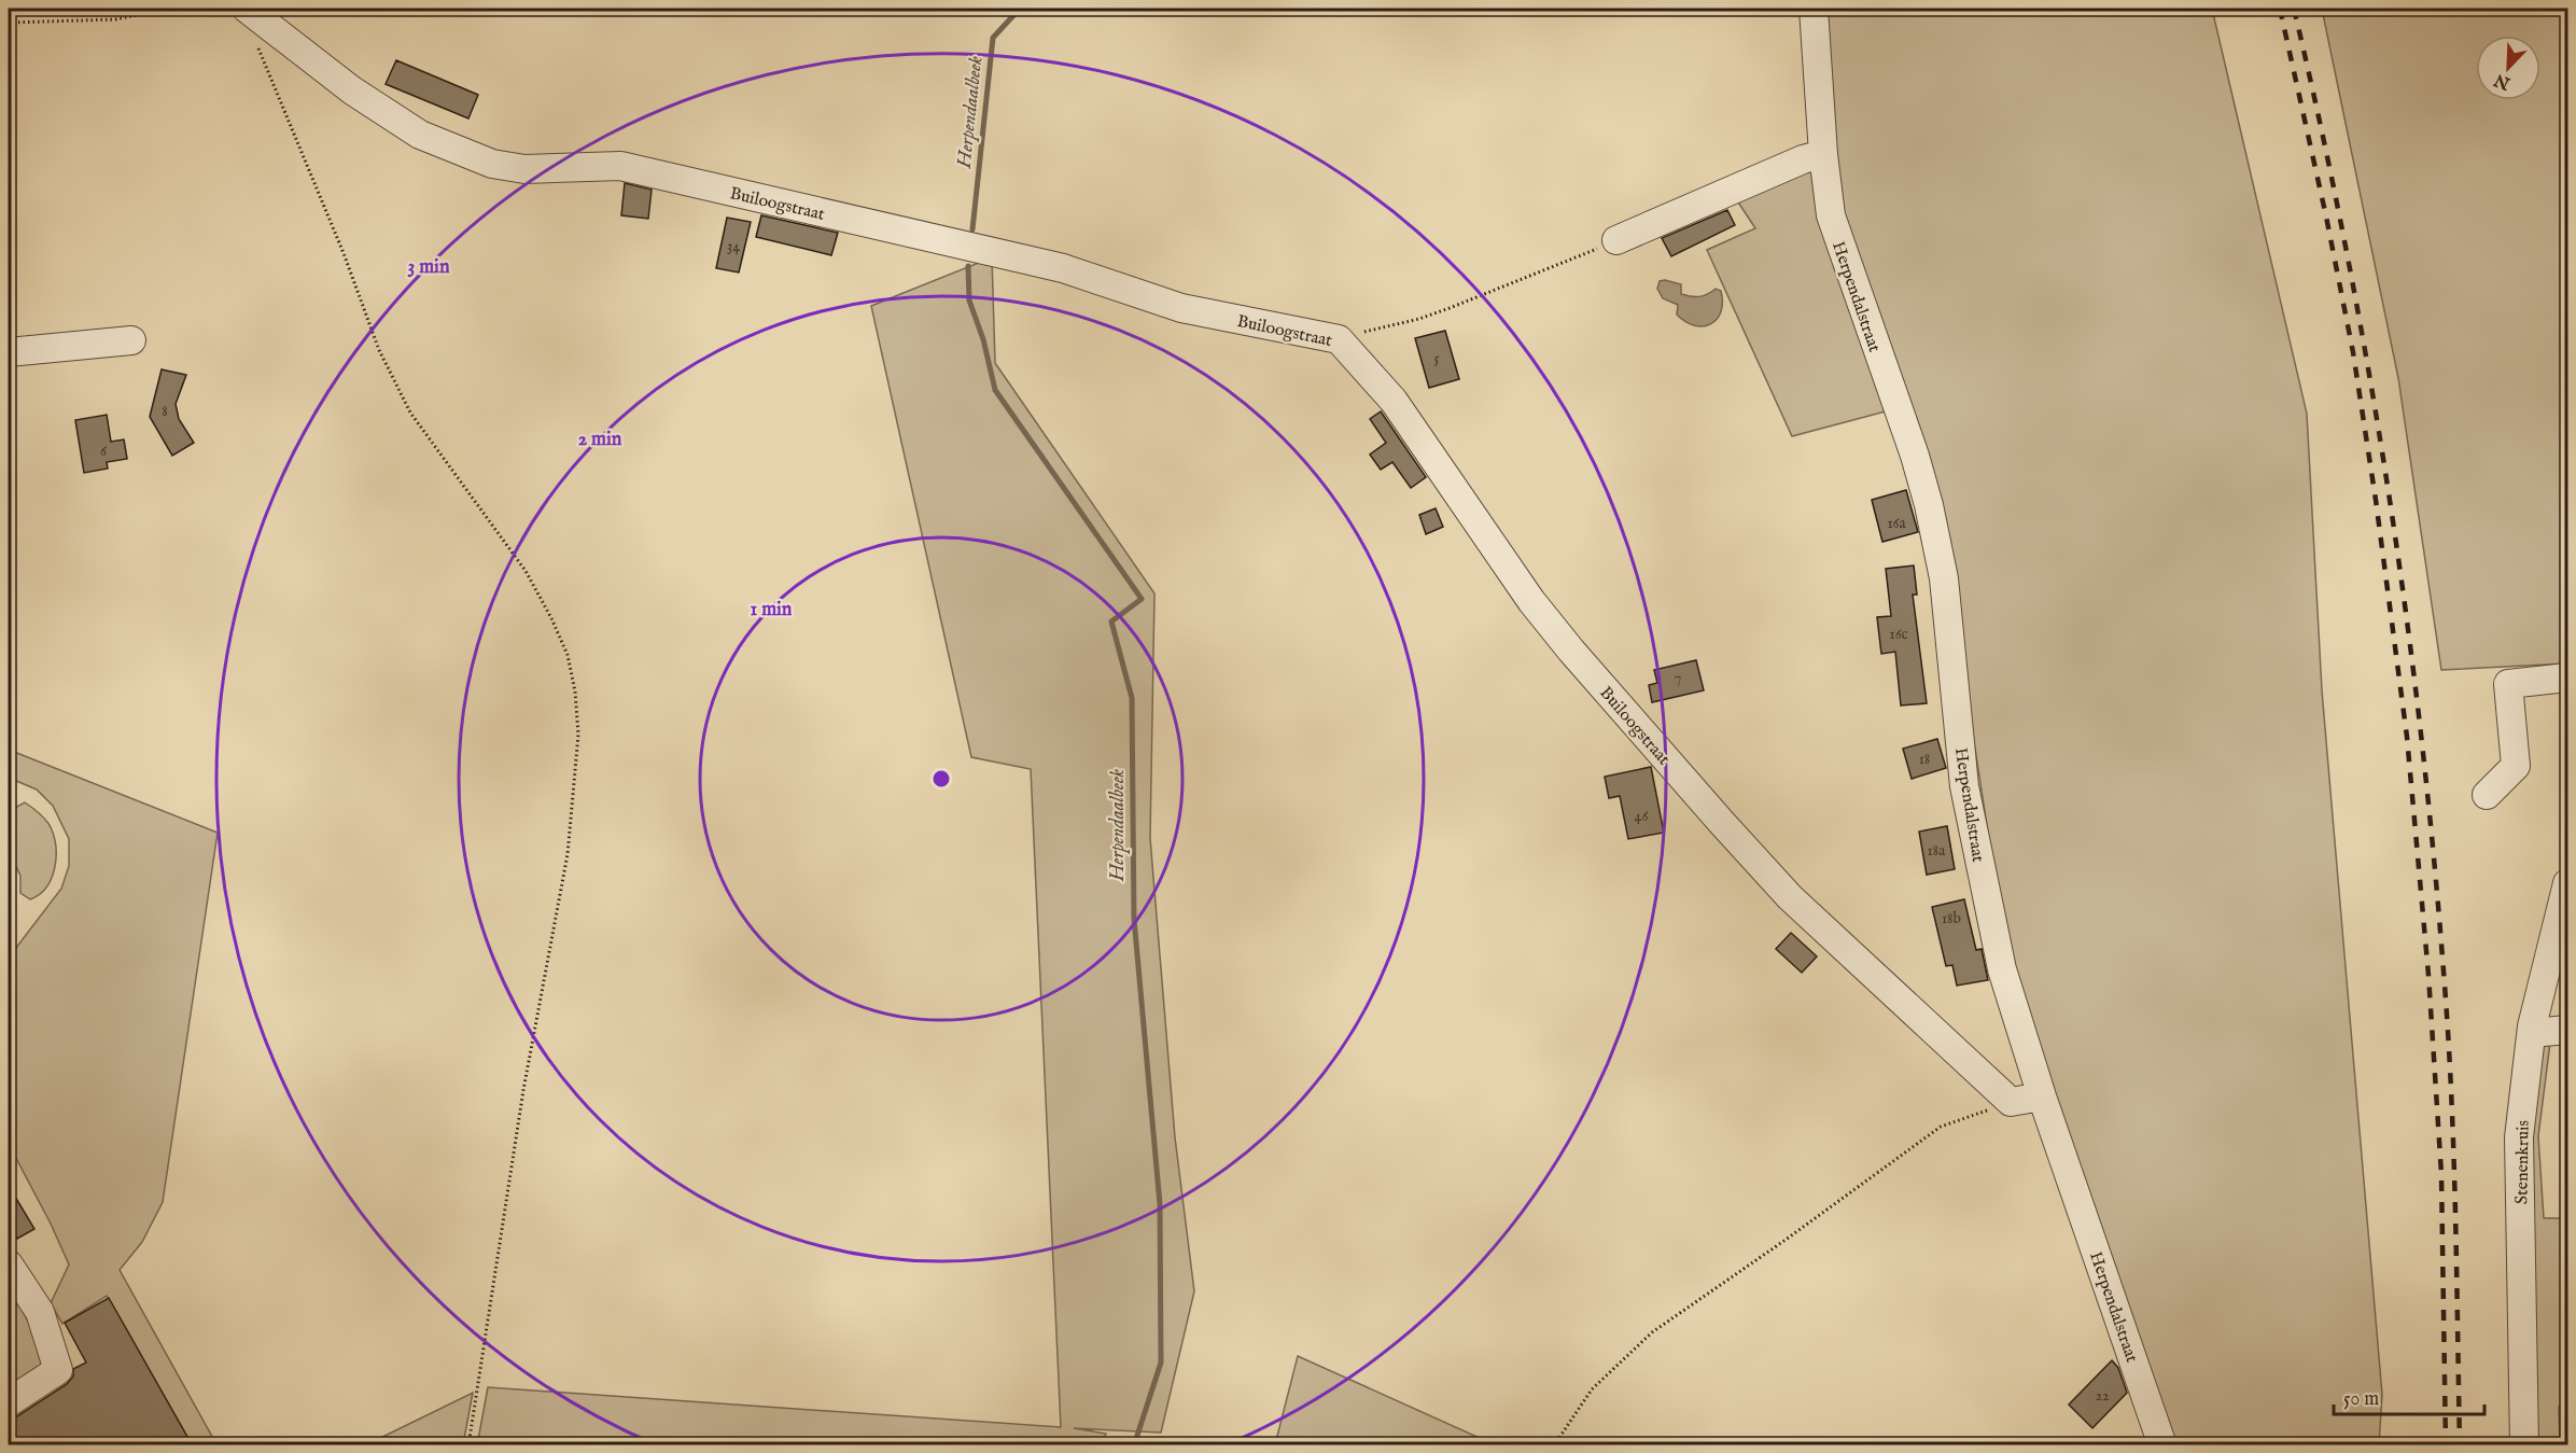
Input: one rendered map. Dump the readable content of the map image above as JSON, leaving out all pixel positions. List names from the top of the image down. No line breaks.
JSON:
{"streets":{"street":["Builoogstraat","Herpendalstraat","Stenenkruis"]},"water":["Herpendaalbeek"],"house_numbers":["34","5","8","6","16a","16c","7","18","46","18a","18b","22"],"scale_bar":"50 m","north":"bottom left","rings":["3 min","2 min","1 min"]}
